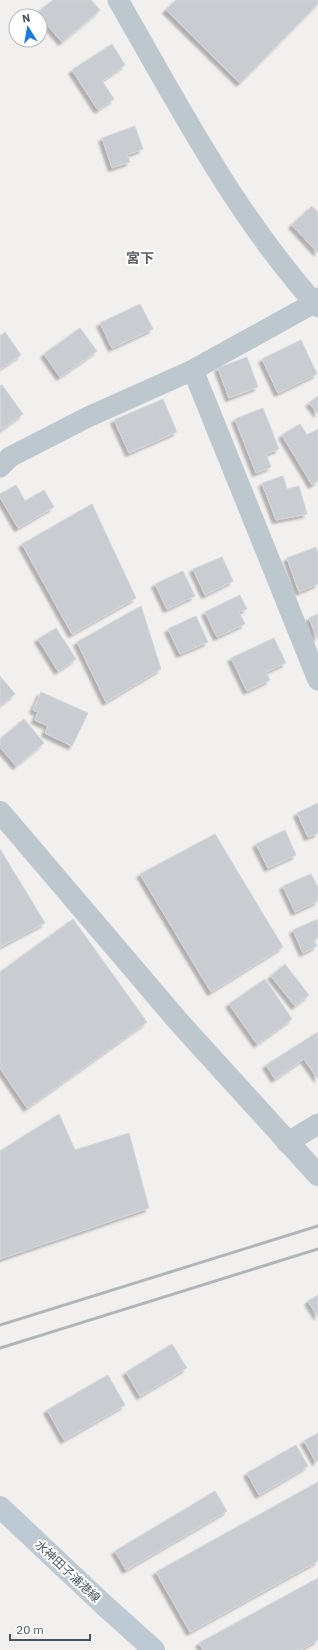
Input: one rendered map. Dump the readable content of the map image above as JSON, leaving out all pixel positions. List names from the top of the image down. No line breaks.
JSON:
{"streets":{"main road":["水神田子浦港線"]},"districts":["宮下"],"scale_bar":"20 m","north":"top"}
